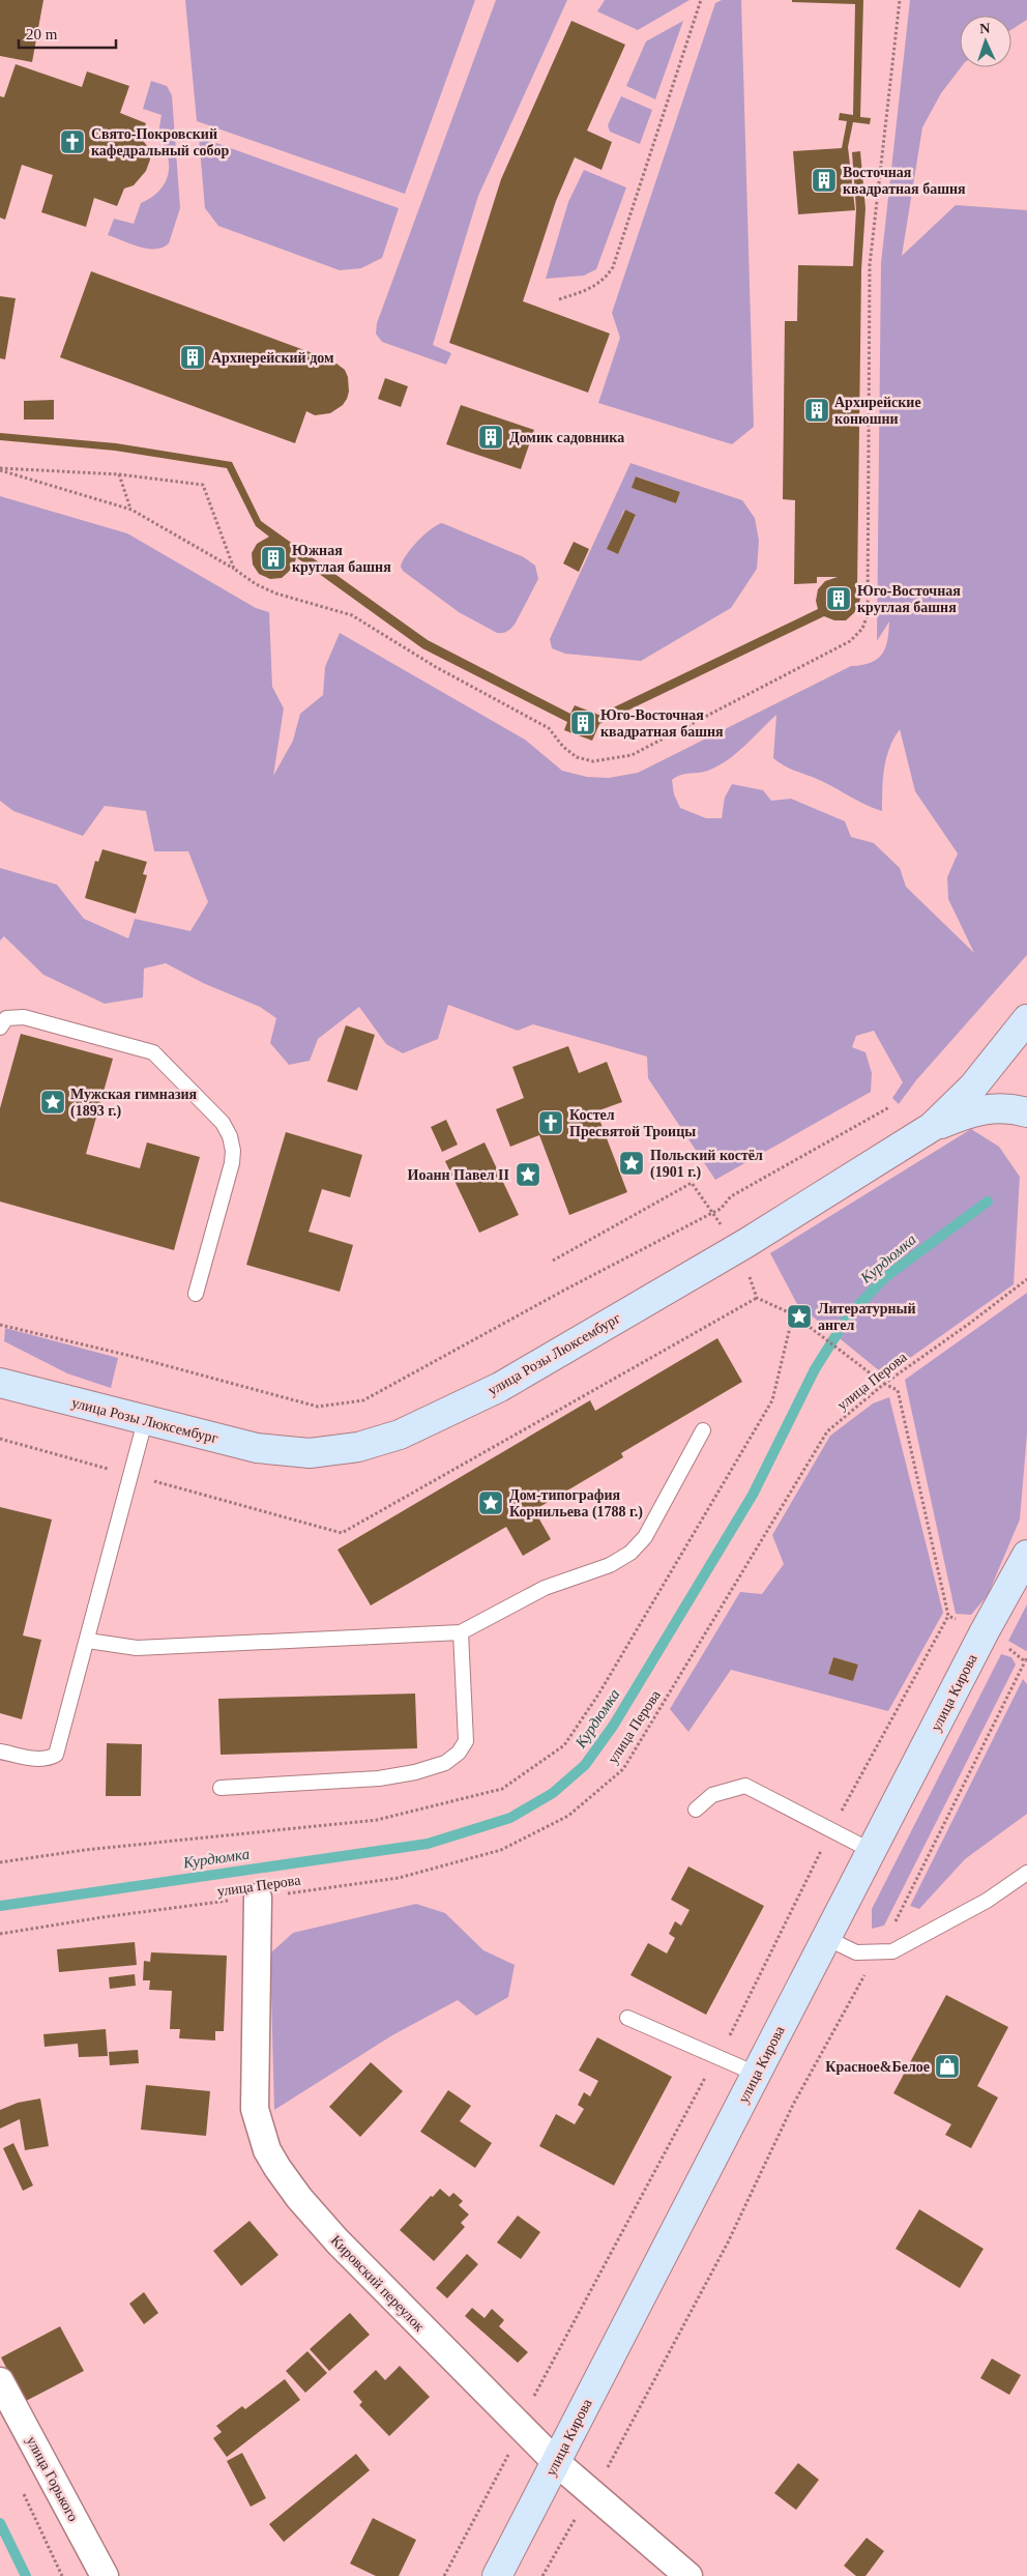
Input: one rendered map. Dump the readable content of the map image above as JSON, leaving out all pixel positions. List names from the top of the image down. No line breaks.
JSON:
{"streets":{"main road":["улица Розы Люксембург","улица Кирова"],"street":["Кировский переулок","улица Горького"],"path":["улица Перова"]},"crossings":[["улица Перова","Кировский переулок"],["улица Кирова","Кировский переулок"]],"water":["Курдюмка"],"places":{"church":["Свято-Покровский кафедральный собор","Костел Пресвятой Троицы"],"building":["Восточная квадратная башня","Архиерейский дом","Архирейские конюшни","Домик садовника","Южная круглая башня","Юго-Восточная круглая башня","Юго-Восточная квадратная башня"],"place":["Мужская гимназия (1893 г.)","Польский костёл (1901 г.)","Иоанн Павел II","Литературный ангел","Дом-типография Корнильева (1788 г.)"],"shop":["Красное&Белое"]},"scale_bar":"20 m","north":"top"}
